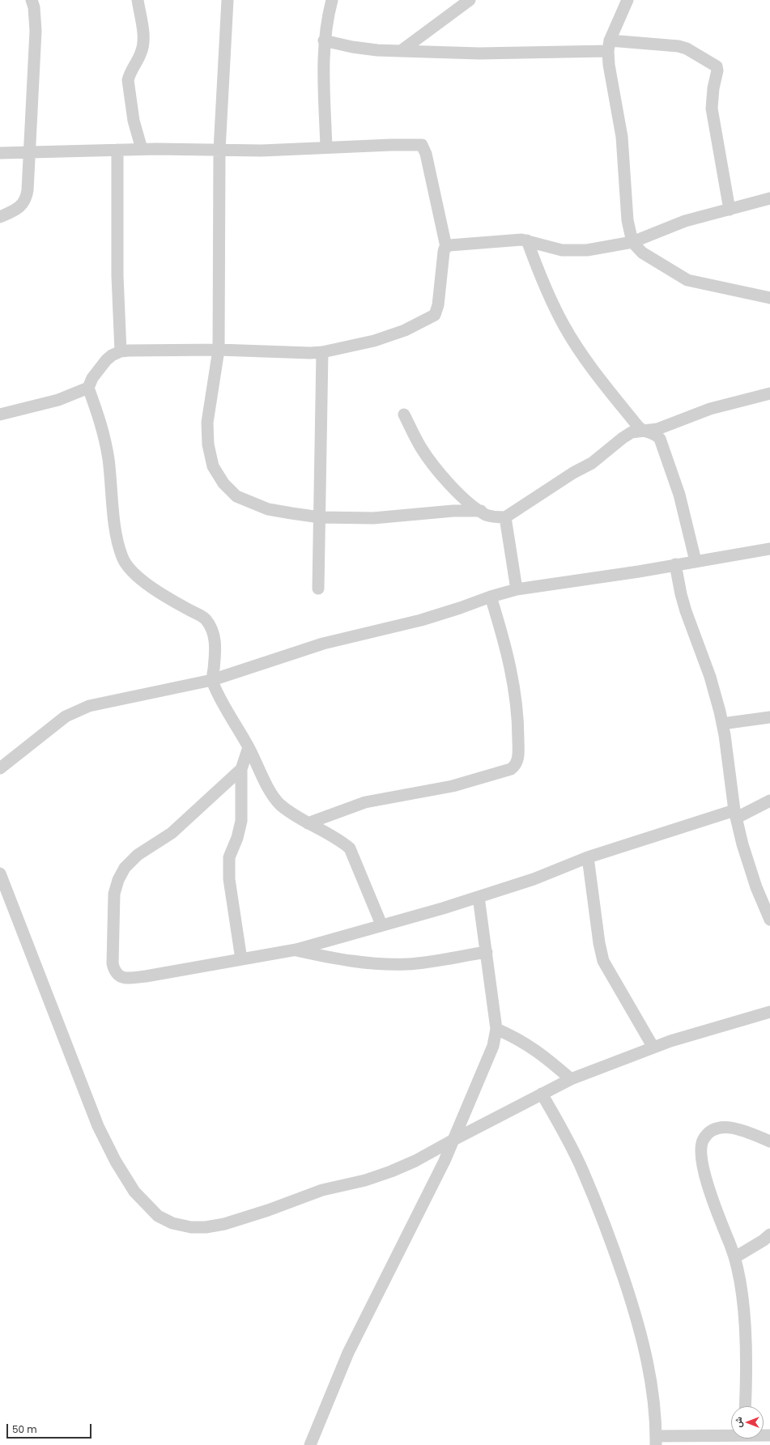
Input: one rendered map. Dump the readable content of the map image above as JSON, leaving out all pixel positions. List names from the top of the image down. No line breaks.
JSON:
{"scale_bar":"50 m","north":"left"}
